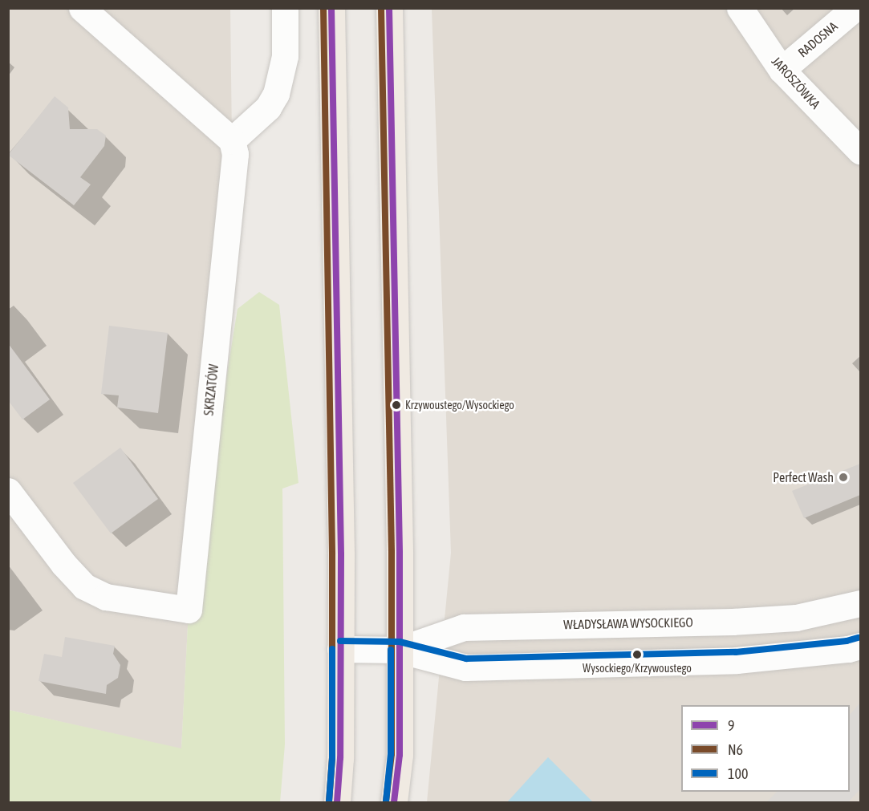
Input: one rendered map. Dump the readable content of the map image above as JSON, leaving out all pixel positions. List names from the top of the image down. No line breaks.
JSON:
{"streets":{"street":["RADOSNA","JAROSZÓWKA","SKRZATÓW","WŁADYSŁAWA WYSOCKIEGO"]},"crossings":[["RADOSNA","JAROSZÓWKA"]],"places":["Krzywoustego/Wysockiego","Perfect Wash","Wysockiego/Krzywoustego"],"lines":["transit line 9","transit line N6","transit line 100"],"legend":["9","N6","100"]}
